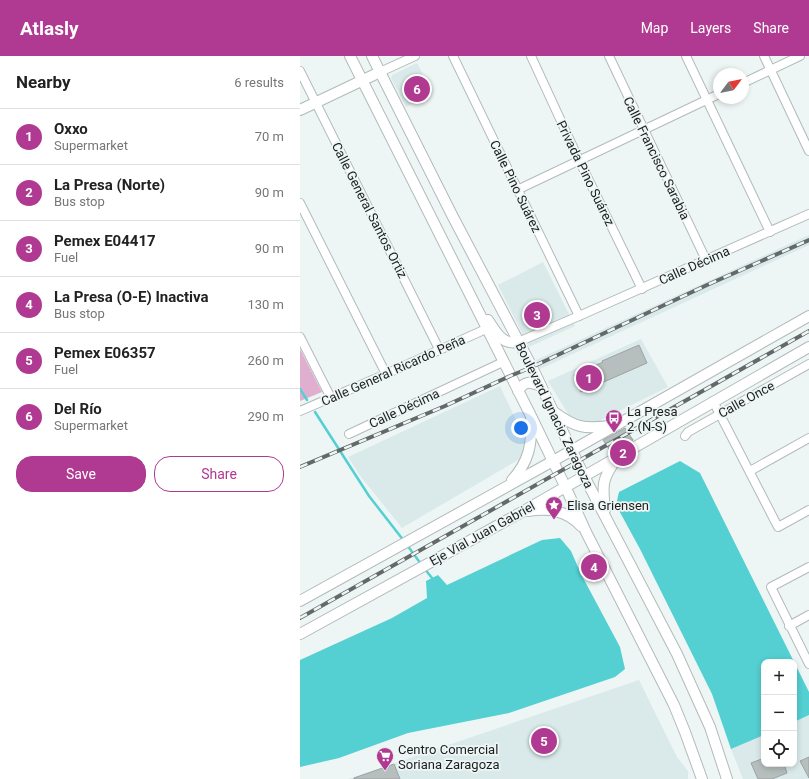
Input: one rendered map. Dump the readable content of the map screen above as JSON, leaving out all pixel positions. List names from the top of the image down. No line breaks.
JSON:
{"streets":{"main road":["Boulevard Ignacio Zaragoza","Eje Vial Juan Gabriel"],"street":["Calle Francisco Sarabia","Privada Pino Suárez","Calle Pino Suárez","Calle General Santos Ortiz","Calle Décima","Calle General Ricardo Peña","Calle Once"]},"crossings":[["Calle Francisco Sarabia","Calle Décima"],["Privada Pino Suárez","Calle Décima"],["Calle Pino Suárez","Calle Décima"],["Calle General Santos Ortiz","Calle General Ricardo Peña"],["Calle Décima","Boulevard Ignacio Zaragoza"],["Calle General Ricardo Peña","Boulevard Ignacio Zaragoza"],["Boulevard Ignacio Zaragoza","Eje Vial Juan Gabriel"]],"places":{"bus stop":["La Presa 2 (N-S)"],"place":["Elisa Griensen"],"supermarket":["Centro Comercial Soriana Zaragoza"]},"north":"top right","page":{"header":"Atlasly","nav":["Map","Layers","Share"],"heading":["Nearby","6 results"],"pins":["6","3","1","2","4","5"],"list":[{"mark":"1","name":"Oxxo","note":"Supermarket","value":"70 m"},{"mark":"2","name":"La Presa (Norte)","note":"Bus stop","value":"90 m"},{"mark":"3","name":"Pemex E04417","note":"Fuel","value":"90 m"},{"mark":"4","name":"La Presa (O-E) Inactiva","note":"Bus stop","value":"130 m"},{"mark":"5","name":"Pemex E06357","note":"Fuel","value":"260 m"},{"mark":"6","name":"Del Río","note":"Supermarket","value":"290 m"}],"buttons":["Save","Share"],"map_buttons":["+","−"]}}
